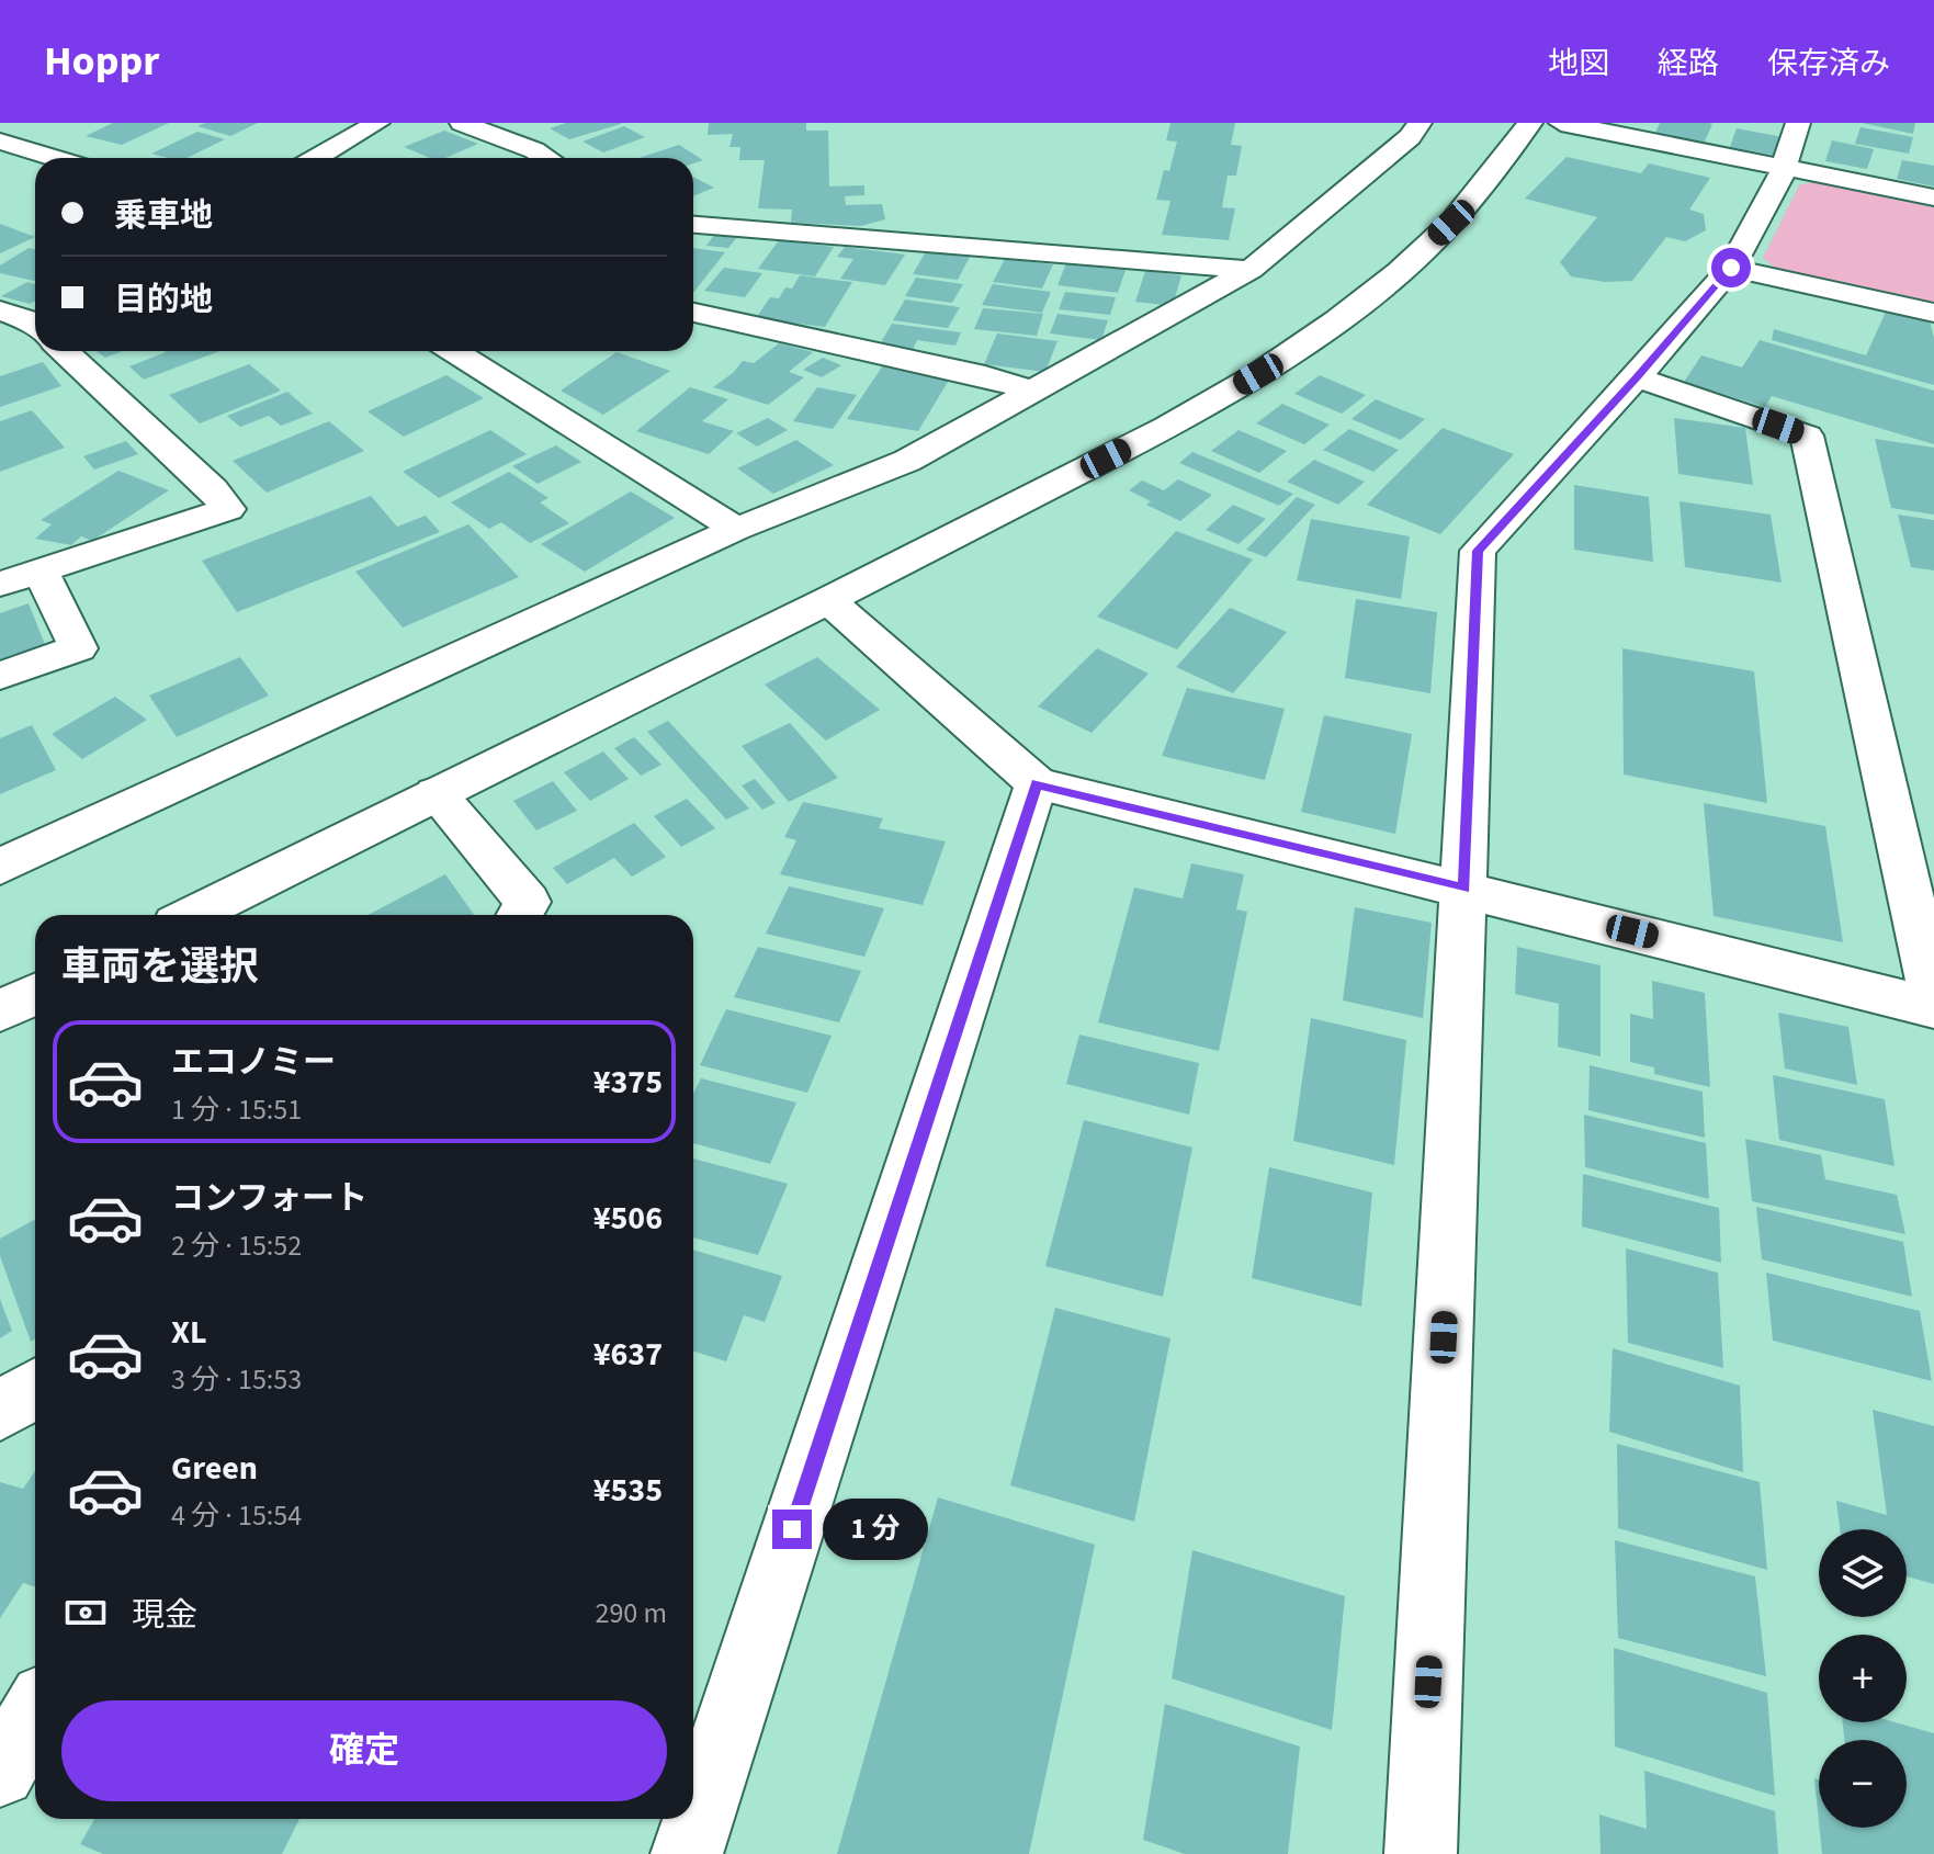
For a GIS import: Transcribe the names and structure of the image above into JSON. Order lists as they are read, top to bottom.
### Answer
{
  "page": {
    "header": "Hoppr",
    "nav": ["地図", "経路", "保存済み"],
    "banner": ["乗車地", "目的地"],
    "heading": "車両を選択",
    "list": [
      {
        "name": "エコノミー",
        "note": "1 分 · 15:51",
        "value": "¥375"
      },
      {
        "name": "コンフォート",
        "note": "2 分 · 15:52",
        "value": "¥506"
      },
      {
        "name": "XL",
        "note": "3 分 · 15:53",
        "value": "¥637"
      },
      {
        "name": "Green",
        "note": "4 分 · 15:54",
        "value": "¥535"
      }
    ],
    "bubble": "1 分",
    "map_buttons": ["+", "−"],
    "pay": ["現金", "290 m"],
    "buttons": "確定"
  }
}
